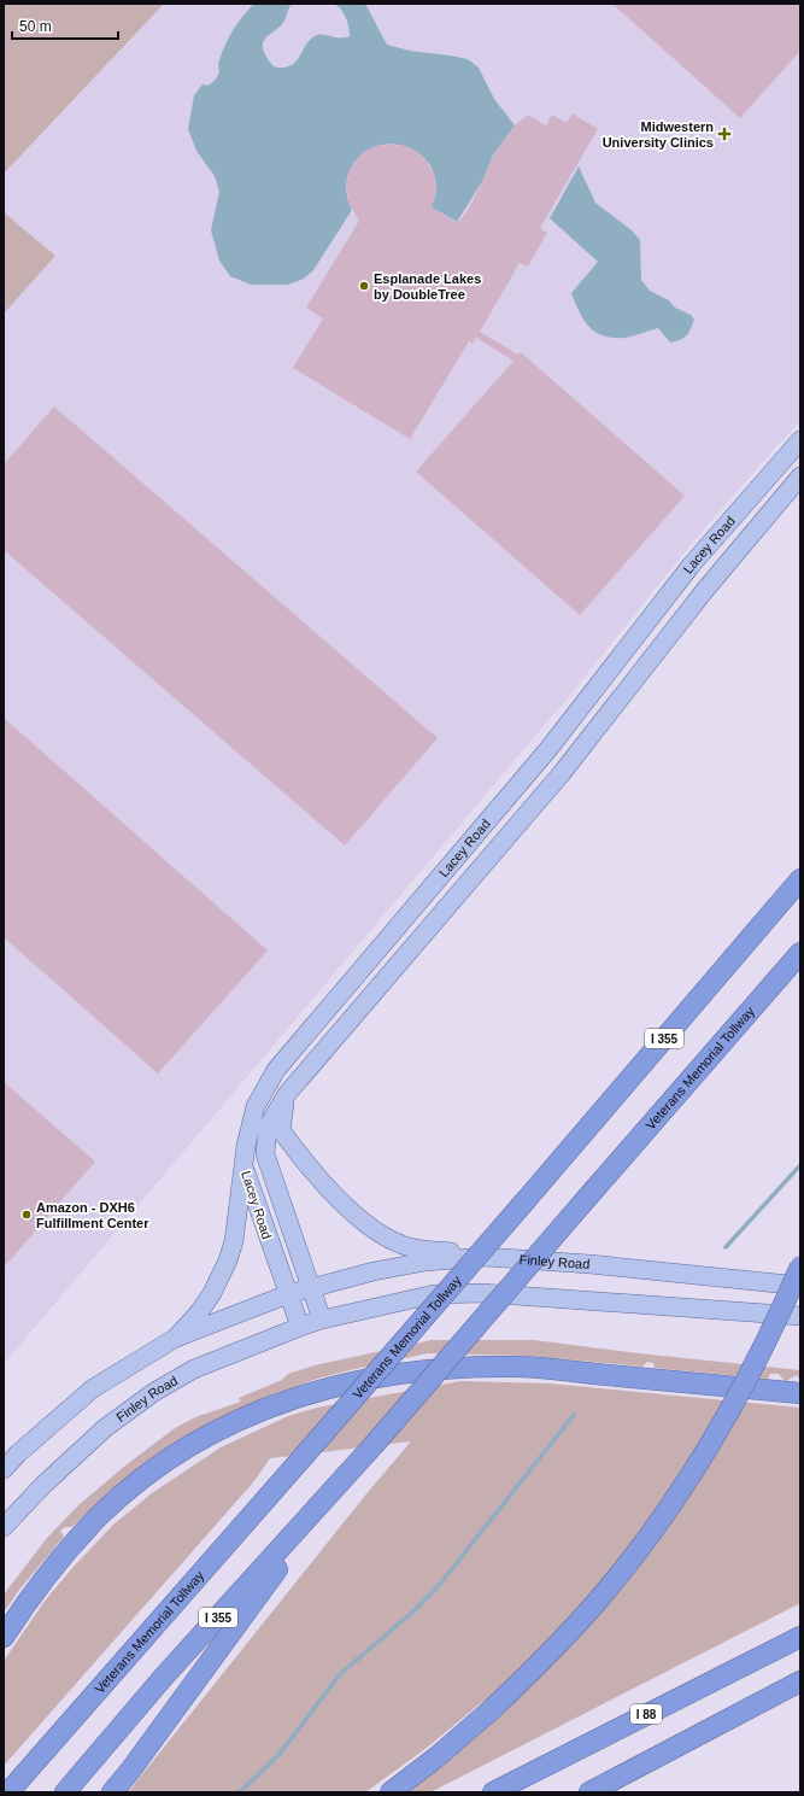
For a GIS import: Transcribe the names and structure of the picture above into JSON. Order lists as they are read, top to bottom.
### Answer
{
  "streets": {
    "highway": ["I 355", "Veterans Memorial Tollway", "I 88"],
    "main road": ["Lacey Road", "Finley Road"]
  },
  "crossings": [
    ["Lacey Road", "Finley Road"]
  ],
  "places": {
    "health": ["Midwestern University Clinics"],
    "other": ["Esplanade Lakes by DoubleTree", "Amazon - DXH6 Fulfillment Center"]
  },
  "scale_bar": "50 m"
}
